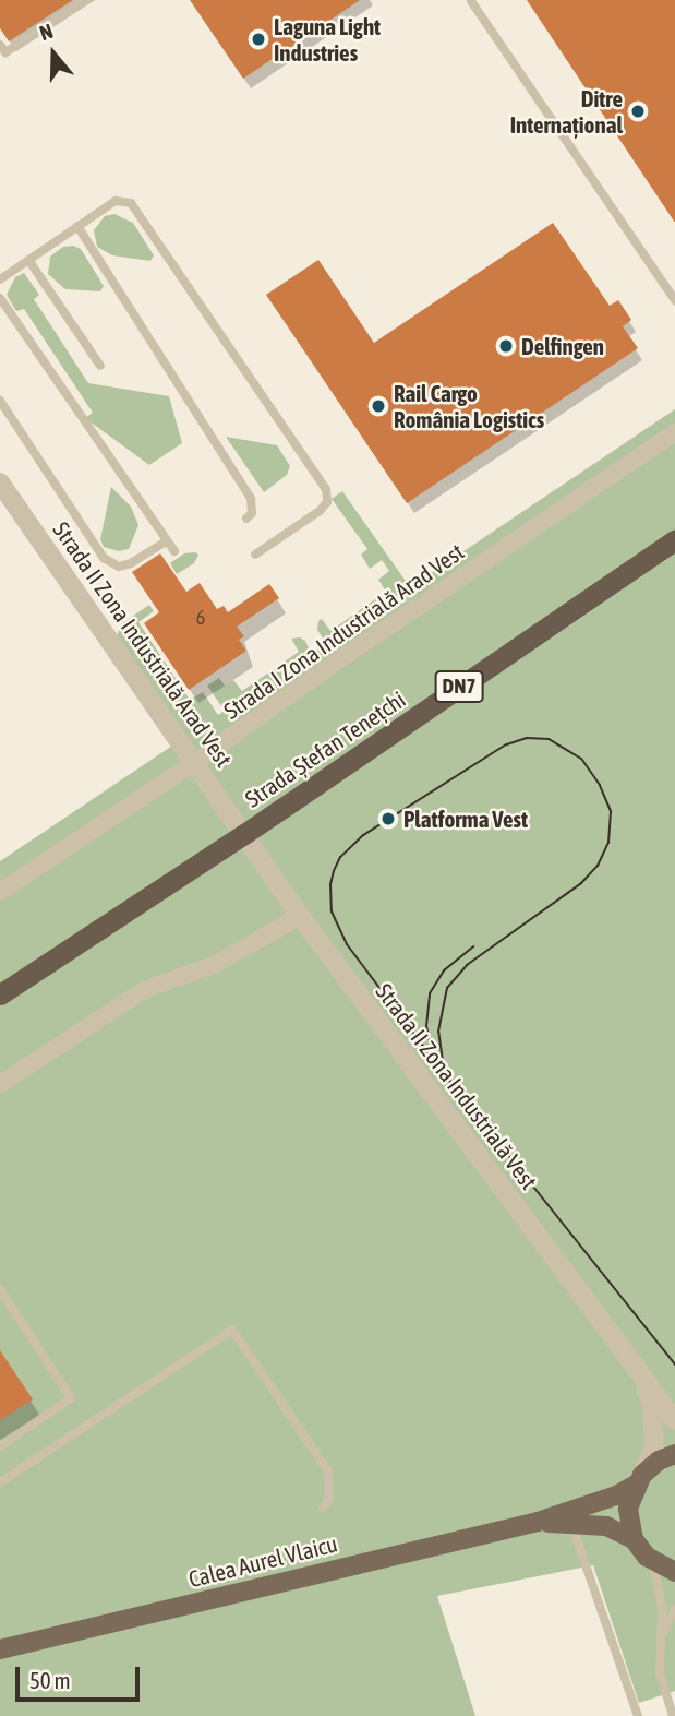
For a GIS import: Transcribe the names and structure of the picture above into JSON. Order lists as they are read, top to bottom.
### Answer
{
  "streets": {
    "highway": ["DN7", "Strada Ștefan Tenețchi"],
    "main road": ["Calea Aurel Vlaicu"],
    "street": ["Strada I Zona Industrială Arad Vest", "Strada II Zona Industrială Arad Vest", "Strada II Zona Industrială Vest"]
  },
  "crossings": [
    ["Strada I Zona Industrială Arad Vest", "Strada II Zona Industrială Arad Vest"],
    ["Strada II Zona Industrială Arad Vest", "Strada Ștefan Tenețchi"],
    ["Strada II Zona Industrială Arad Vest", "Strada II Zona Industrială Vest"],
    ["Strada Ștefan Tenețchi", "Strada II Zona Industrială Vest"],
    ["Strada II Zona Industrială Vest", "Calea Aurel Vlaicu"]
  ],
  "places": [
    "Laguna Light Industries",
    "Ditre Internațional",
    "Delfingen",
    "Rail Cargo România Logistics",
    "Platforma Vest"
  ],
  "house_numbers": ["6"],
  "scale_bar": "50 m",
  "north": "top"
}
